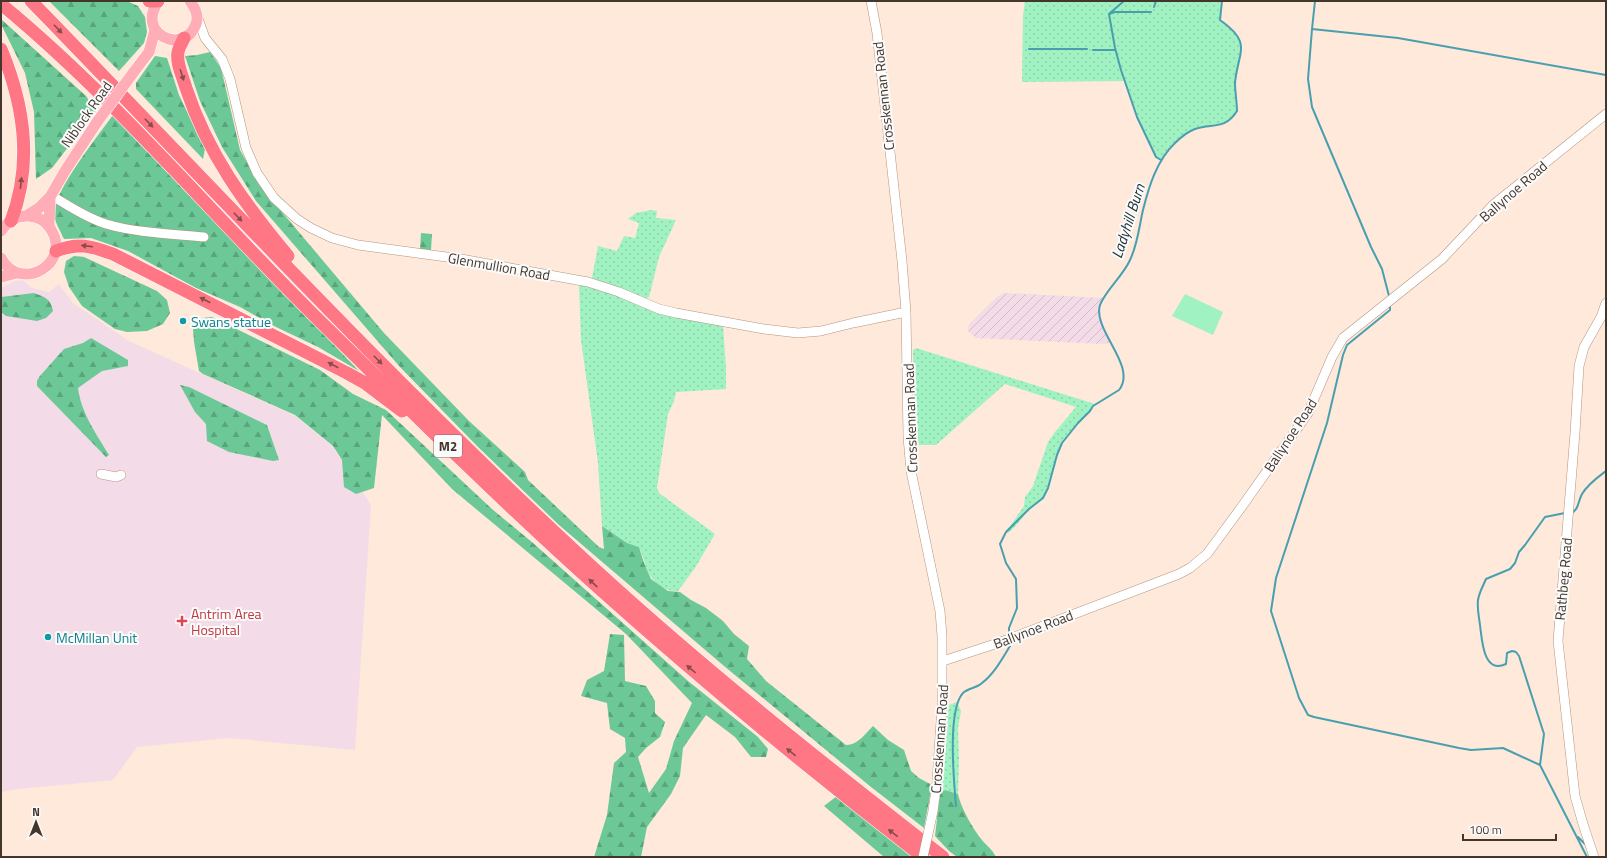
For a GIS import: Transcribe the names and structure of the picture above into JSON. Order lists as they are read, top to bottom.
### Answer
{
  "streets": {
    "highway": ["M2"],
    "main road": ["Niblock Road"],
    "street": [
      "Crosskennan Road",
      "Ballynoe Road",
      "Glenmullion Road",
      "Rathbeg Road"
    ]
  },
  "crossings": [
    ["Crosskennan Road", "Ballynoe Road"],
    ["Crosskennan Road", "Glenmullion Road"],
    ["Crosskennan Road", "M2"]
  ],
  "water": ["Ladyhill Burn"],
  "places": {
    "other": ["Swans statue", "McMillan Unit"],
    "health": ["Antrim Area Hospital"]
  },
  "scale_bar": "100 m",
  "north": "top"
}
